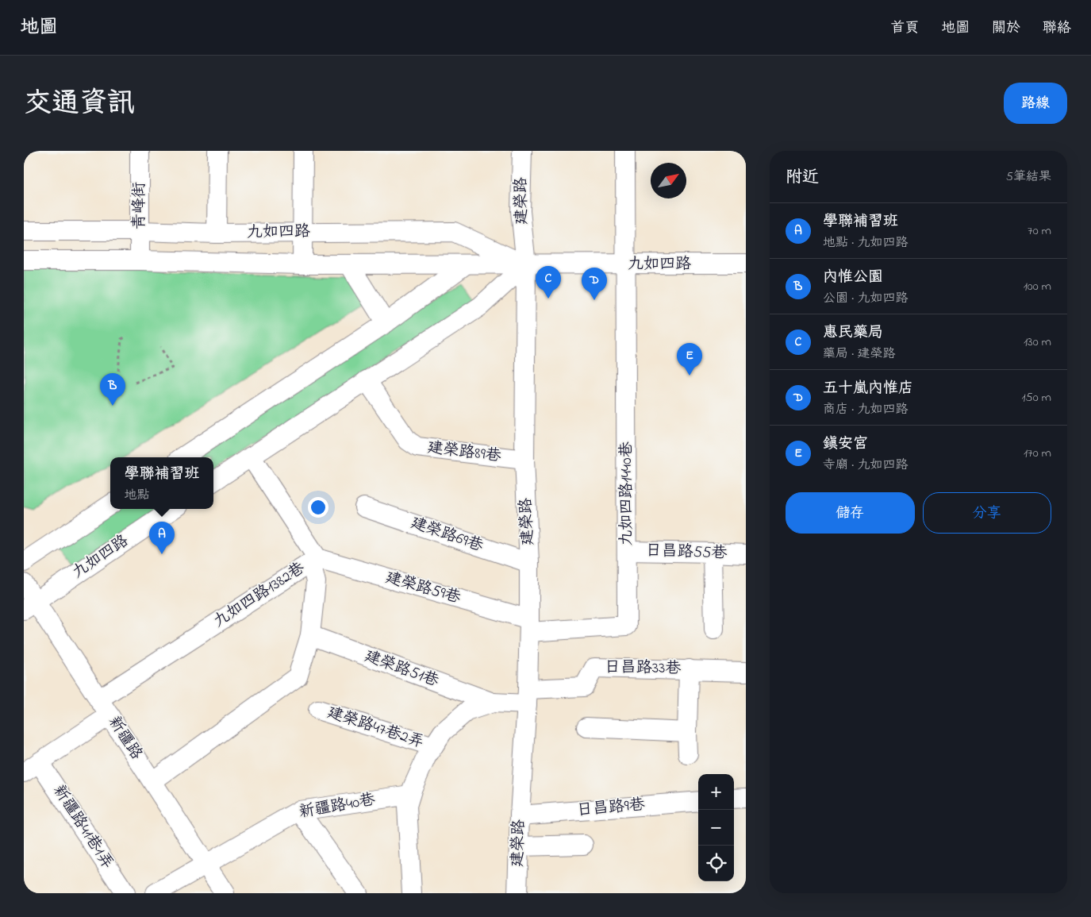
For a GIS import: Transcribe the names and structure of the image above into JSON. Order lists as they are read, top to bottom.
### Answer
{
  "streets": {
    "street": [
      "建榮路",
      "青峰街",
      "九如四路",
      "建榮路89巷",
      "九如四路1440巷",
      "建榮路69巷",
      "日昌路55巷",
      "建榮路59巷",
      "九如四路1382巷",
      "日昌路33巷",
      "建榮路51巷",
      "建榮路47巷2弄",
      "新疆路",
      "新疆路40巷",
      "日昌路9巷",
      "新疆路41巷1弄"
    ]
  },
  "crossings": [
    ["建榮路", "九如四路"],
    ["建榮路", "建榮路89巷"],
    ["建榮路", "九如四路1440巷"],
    ["建榮路", "建榮路69巷"],
    ["建榮路", "建榮路59巷"],
    ["建榮路", "日昌路33巷"],
    ["建榮路", "日昌路9巷"],
    ["青峰街", "九如四路"],
    ["九如四路", "九如四路1440巷"],
    ["九如四路", "新疆路"],
    ["九如四路1440巷", "日昌路55巷"],
    ["九如四路1440巷", "建榮路59巷"],
    ["建榮路59巷", "九如四路1382巷"],
    ["九如四路1382巷", "新疆路"],
    ["新疆路", "新疆路40巷"]
  ],
  "north": "top right",
  "page": {
    "header": "地圖",
    "nav": [
      "首頁",
      "地圖",
      "關於",
      "聯絡"
    ],
    "title": "交通資訊",
    "buttons": [
      "路線",
      ["儲存", "分享"]
    ],
    "heading": ["附近", "5筆結果"],
    "list": [
      {
        "mark": "A",
        "name": "學聯補習班",
        "note": "地點 · 九如四路",
        "value": "70 m"
      },
      {
        "mark": "B",
        "name": "內惟公園",
        "note": "公園 · 九如四路",
        "value": "100 m"
      },
      {
        "mark": "C",
        "name": "惠民藥局",
        "note": "藥局 · 建榮路",
        "value": "130 m"
      },
      {
        "mark": "D",
        "name": "五十嵐內惟店",
        "note": "商店 · 九如四路",
        "value": "150 m"
      },
      {
        "mark": "E",
        "name": "鎮安宮",
        "note": "寺廟 · 九如四路",
        "value": "170 m"
      }
    ],
    "pins": [
      "C",
      "D",
      "E",
      "B",
      "A"
    ],
    "popup": ["學聯補習班", "地點"],
    "map_buttons": ["+", "−"]
  }
}
